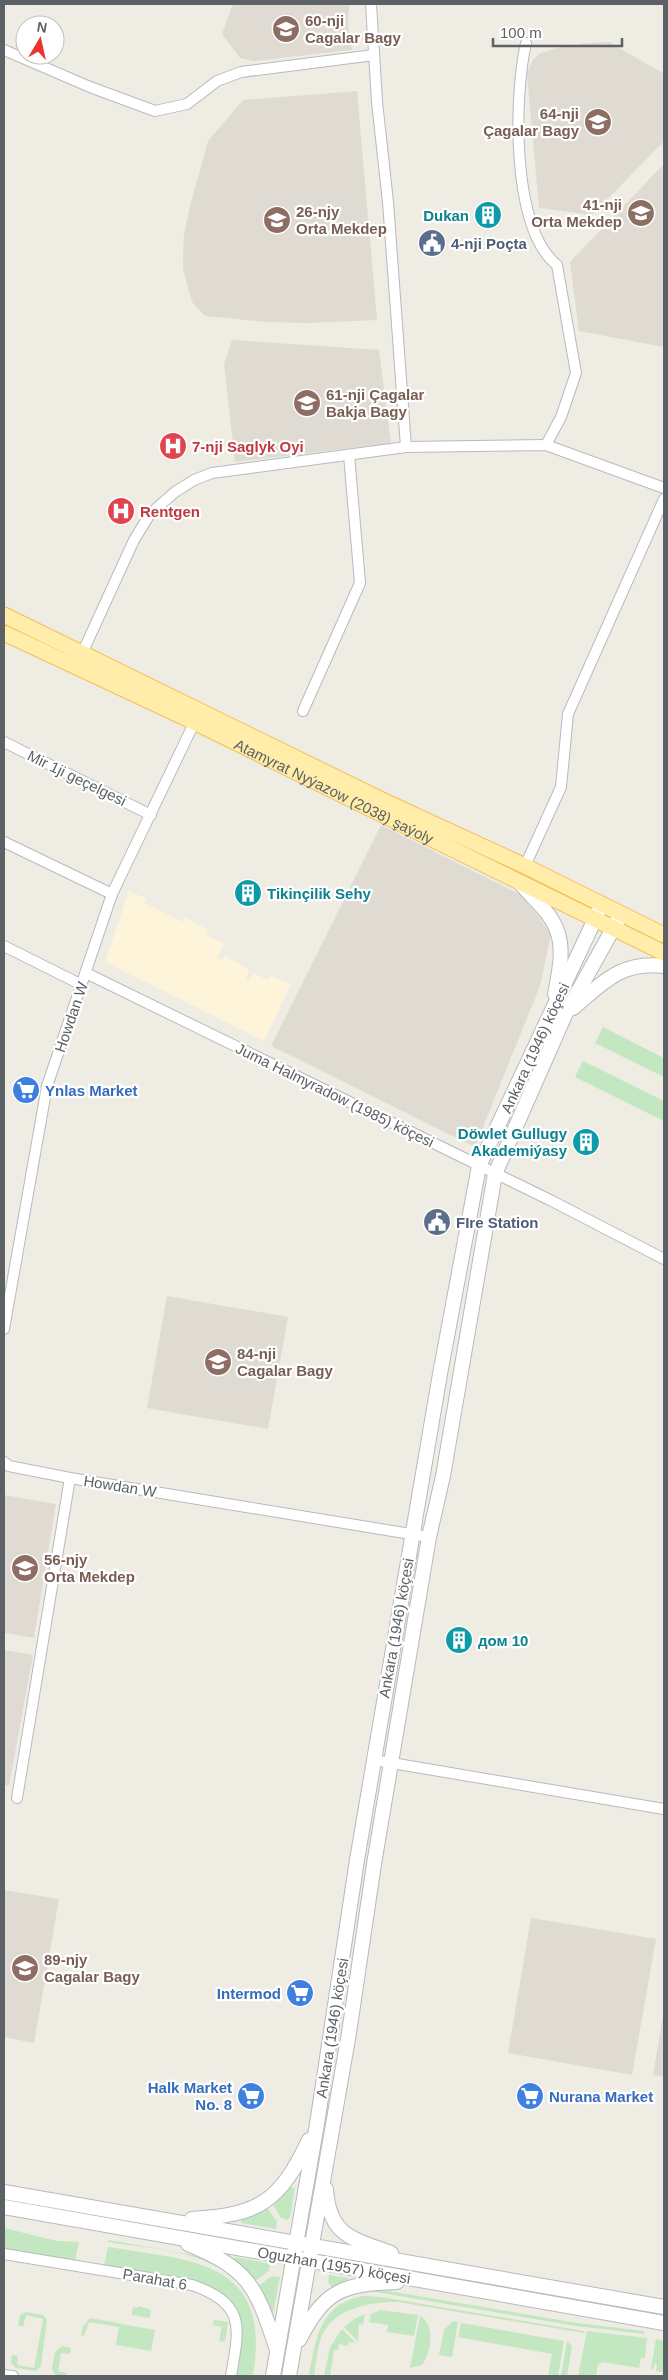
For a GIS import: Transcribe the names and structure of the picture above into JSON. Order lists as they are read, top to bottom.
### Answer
{
  "streets": {
    "main road": ["Atamyrat Nyýazow (2038) şaýoly", "Ankara (1946) köçesi", "Oguzhan (1957) köçesi"],
    "street": [
      "Mir 1ji geçelgesi",
      "Howdan W",
      "Juma Halmyradow (1985) köçesi",
      "Parahat 6"
    ]
  },
  "crossings": [
    ["Mir 1ji geçelgesi", "Howdan W"],
    ["Atamyrat Nyýazow (2038) şaýoly", "Howdan W"],
    ["Atamyrat Nyýazow (2038) şaýoly", "Ankara (1946) köçesi"],
    ["Howdan W", "Ankara (1946) köçesi"],
    ["Howdan W", "Juma Halmyradow (1985) köçesi"],
    ["Ankara (1946) köçesi", "Juma Halmyradow (1985) köçesi"],
    ["Ankara (1946) köçesi", "Oguzhan (1957) köçesi"]
  ],
  "places": {
    "school or university": [
      "60-nji Cagalar Bagy",
      "64-nji Çagalar Bagy",
      "41-nji Orta Mekdep",
      "26-njy Orta Mekdep",
      "61-nji Çagalar Bakja Bagy",
      "84-nji Cagalar Bagy",
      "56-njy Orta Mekdep",
      "89-njy Cagalar Bagy"
    ],
    "building": [
      "Dukan",
      "Tikinçilik Sehy",
      "Döwlet Gullugy Akademiýasy",
      "дом 10"
    ],
    "public building": ["4-nji Poçta", "FIre Station"],
    "hospital": ["7-nji Saglyk Oyi", "Rentgen"],
    "supermarket": [
      "Ynlas Market",
      "Intermod",
      "Halk Market No. 8",
      "Nurana Market"
    ]
  },
  "scale_bar": "100 m",
  "north": "top"
}
